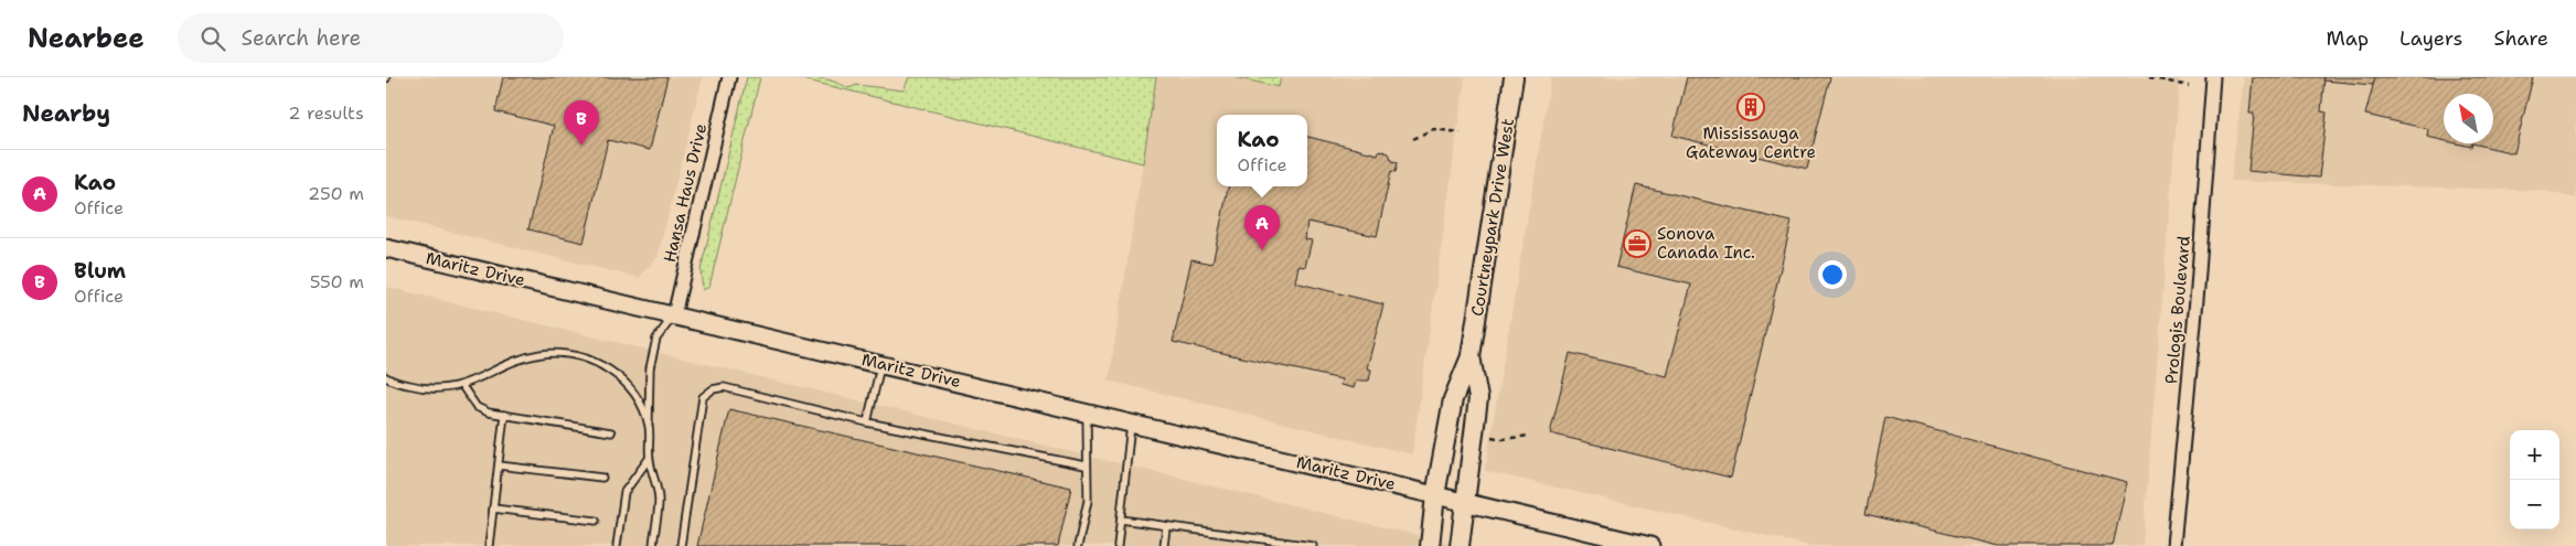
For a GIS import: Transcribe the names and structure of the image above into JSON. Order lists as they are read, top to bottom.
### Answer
{
  "streets": {
    "main road": ["Courtneypark Drive West"],
    "street": ["Hansa Haus Drive", "Maritz Drive", "Prologis Boulevard"]
  },
  "crossings": [
    ["Hansa Haus Drive", "Maritz Drive"],
    ["Courtneypark Drive West", "Maritz Drive"]
  ],
  "places": {
    "building": ["Mississauga Gateway Centre"],
    "office": ["Sonova Canada Inc."]
  },
  "north": "top left",
  "page": {
    "header": "Nearbee",
    "search": "Search here",
    "nav": ["Map", "Layers", "Share"],
    "heading": ["Nearby", "2 results"],
    "pins": ["B", "A"],
    "popup": ["Kao", "Office"],
    "list": [
      {
        "mark": "A",
        "name": "Kao",
        "note": "Office",
        "value": "250 m"
      },
      {
        "mark": "B",
        "name": "Blum",
        "note": "Office",
        "value": "550 m"
      }
    ],
    "map_buttons": ["+", "−"]
  }
}
